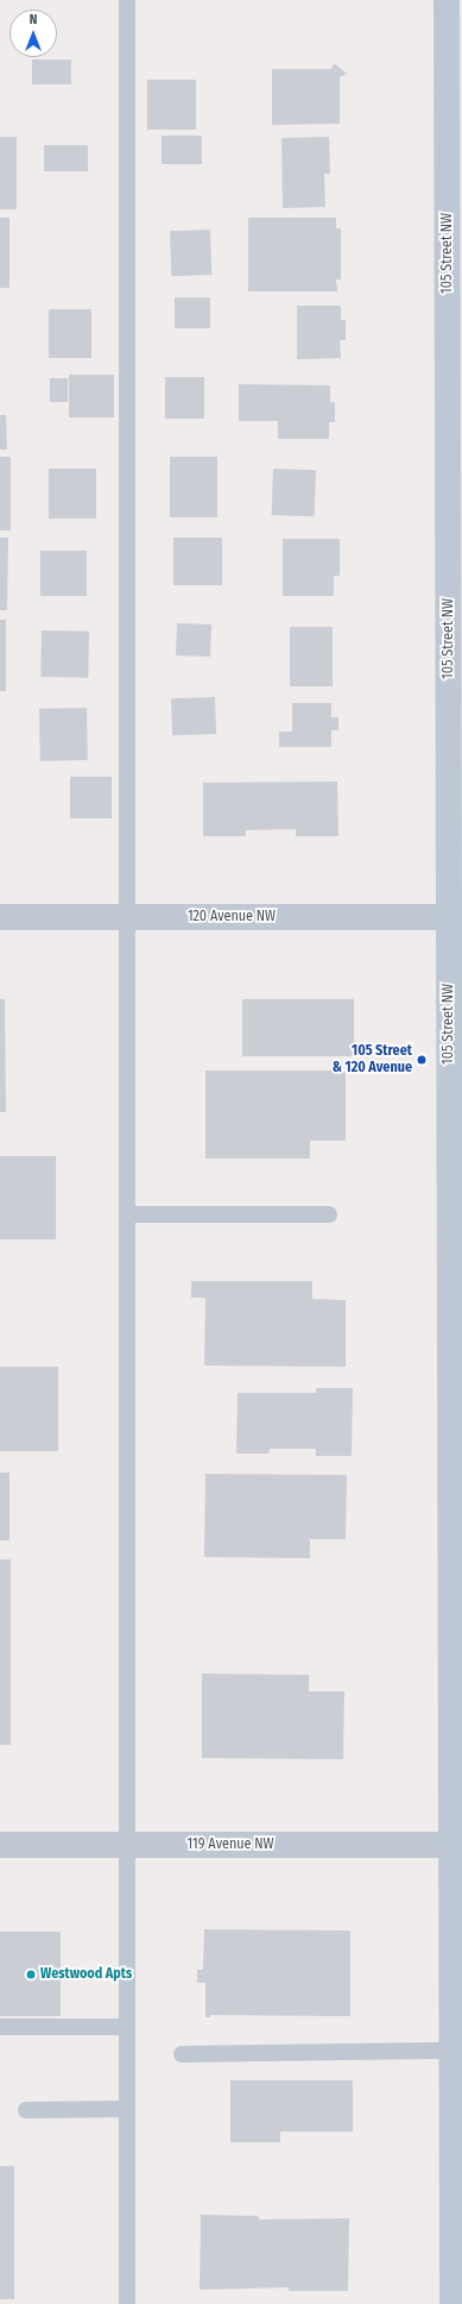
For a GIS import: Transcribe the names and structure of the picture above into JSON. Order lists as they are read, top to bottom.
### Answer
{
  "streets": {
    "street": ["105 Street NW", "120 Avenue NW", "119 Avenue NW"]
  },
  "crossings": [
    ["105 Street NW", "120 Avenue NW"],
    ["105 Street NW", "119 Avenue NW"]
  ],
  "places": ["105 Street & 120 Avenue", "Westwood Apts"],
  "north": "top"
}
